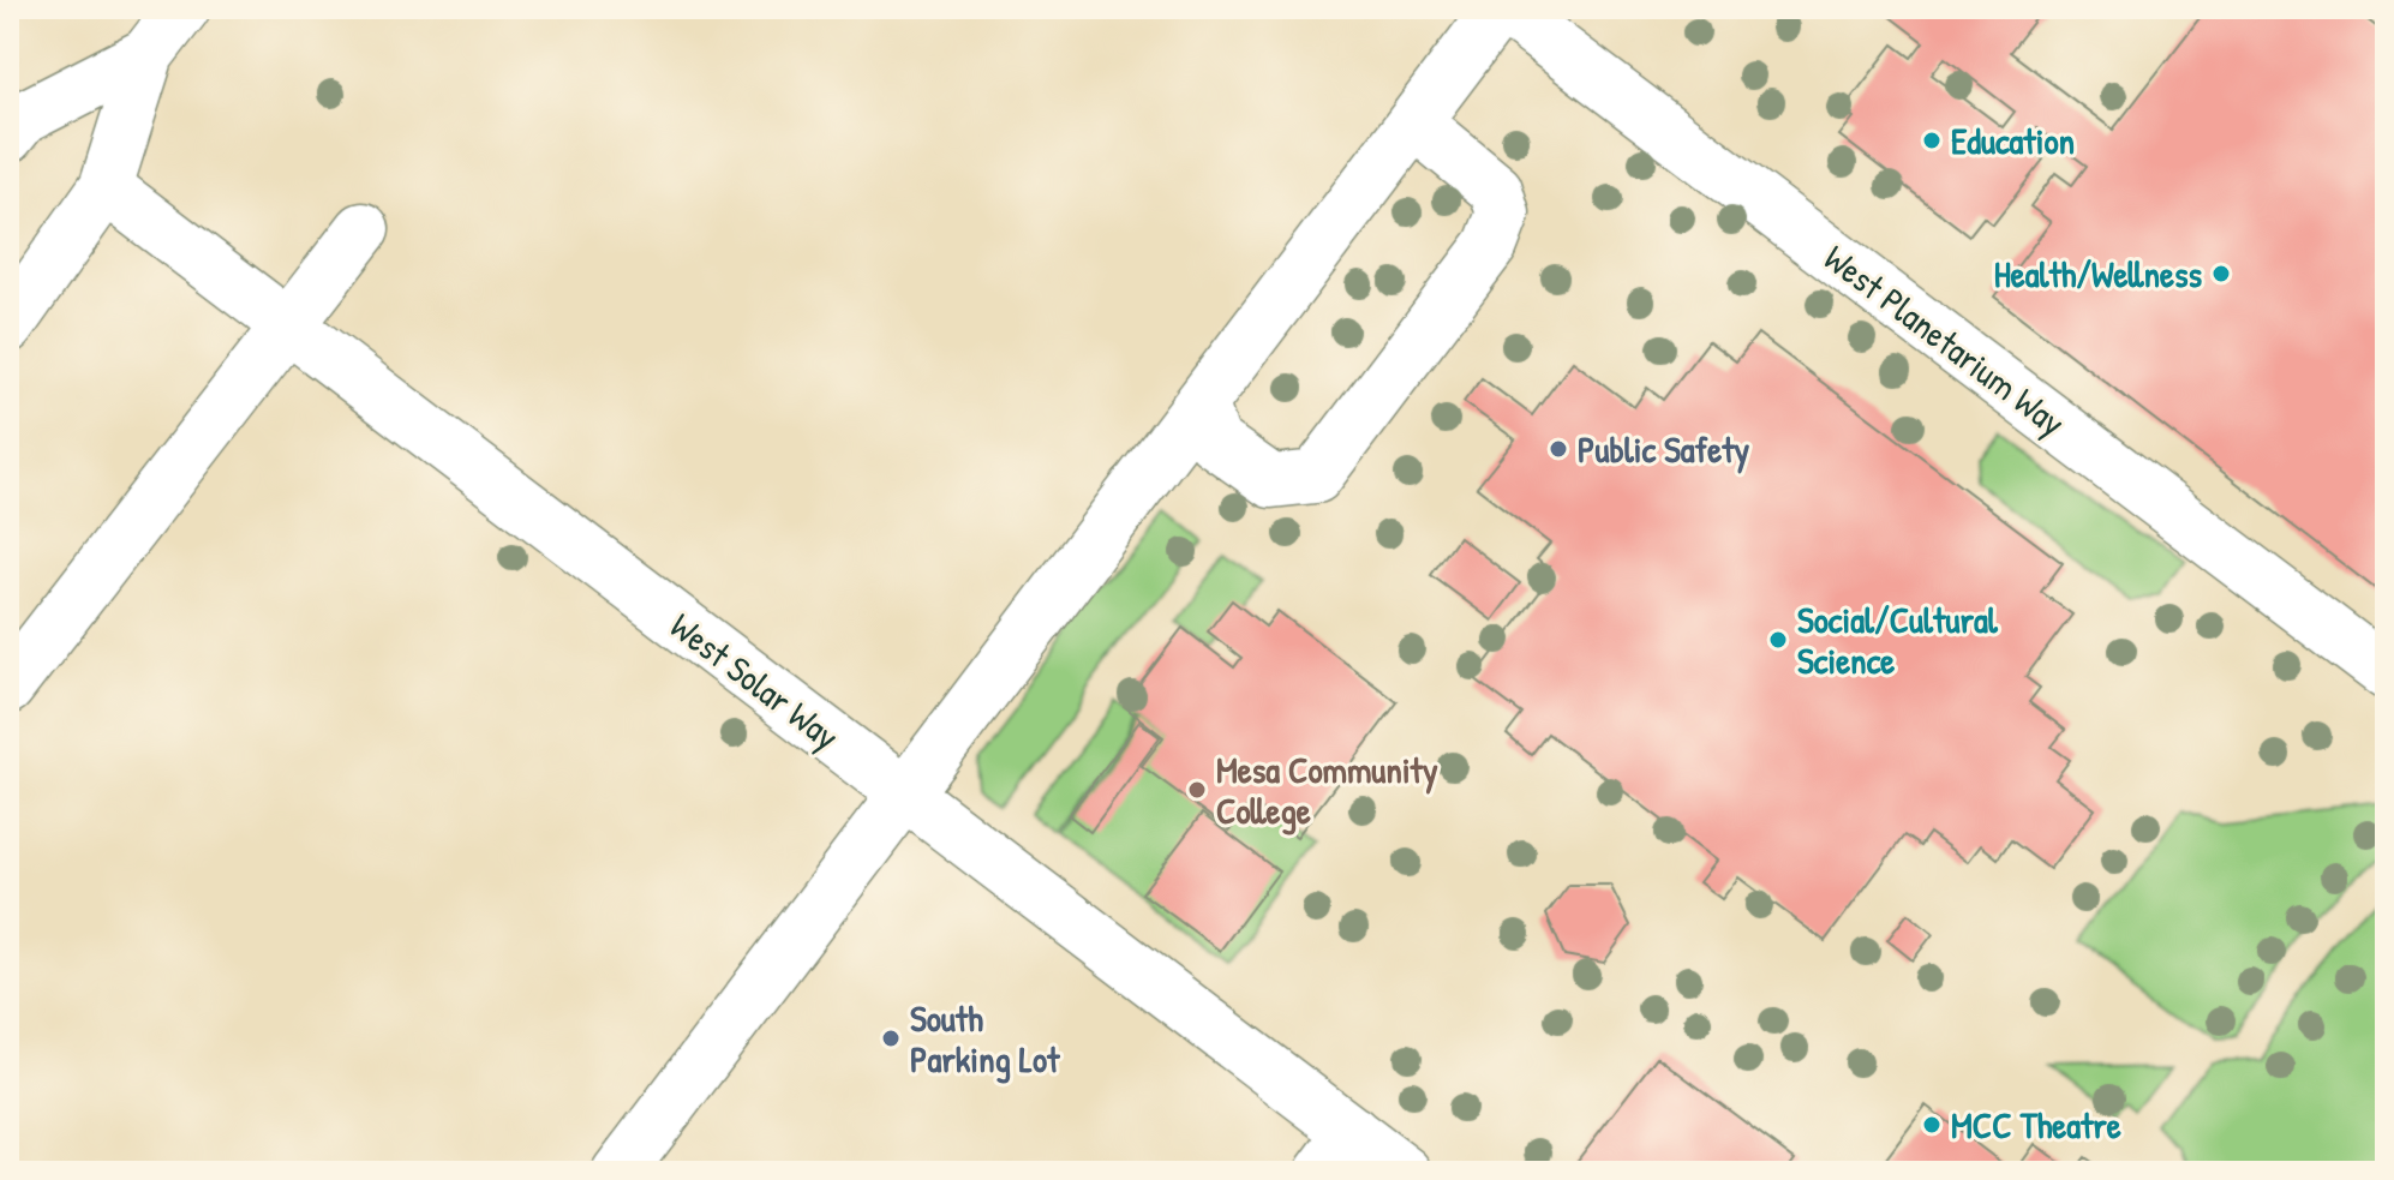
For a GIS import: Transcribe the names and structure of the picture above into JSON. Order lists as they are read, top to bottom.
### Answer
{
  "streets": {
    "main road": ["West Planetarium Way", "West Solar Way"]
  },
  "places": [
    "Education",
    "Health/Wellness",
    "Public Safety",
    "Social/Cultural Science",
    "Mesa Community College",
    "South Parking Lot",
    "MCC Theatre"
  ]
}
